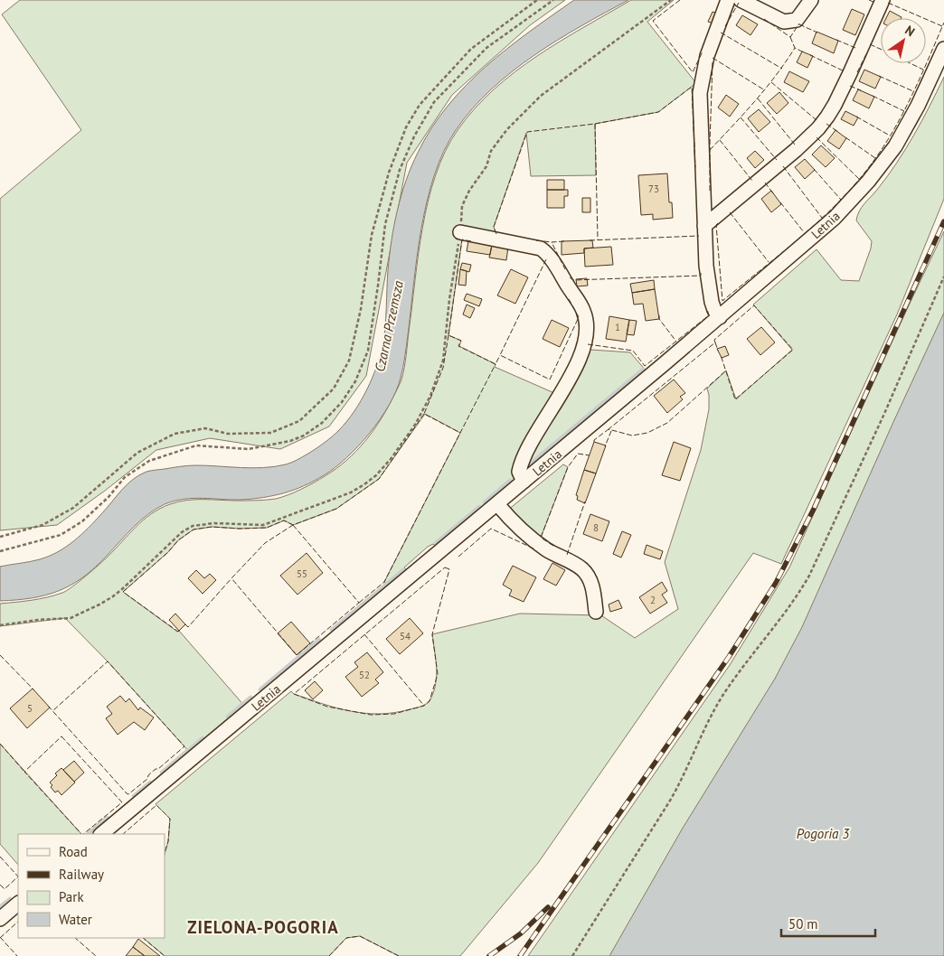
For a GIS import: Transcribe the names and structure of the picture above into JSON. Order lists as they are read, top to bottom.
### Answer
{
  "streets": {
    "street": ["Letnia"]
  },
  "districts": ["ZIELONA-POGORIA"],
  "water": ["Czarna Przemsza", "Pogoria 3"],
  "house_numbers": [
    "73",
    "1",
    "8",
    "55",
    "2",
    "54",
    "52",
    "5"
  ],
  "legend": [
    "Road",
    "Railway",
    "Park",
    "Water"
  ],
  "scale_bar": "50 m",
  "north": "top right"
}
